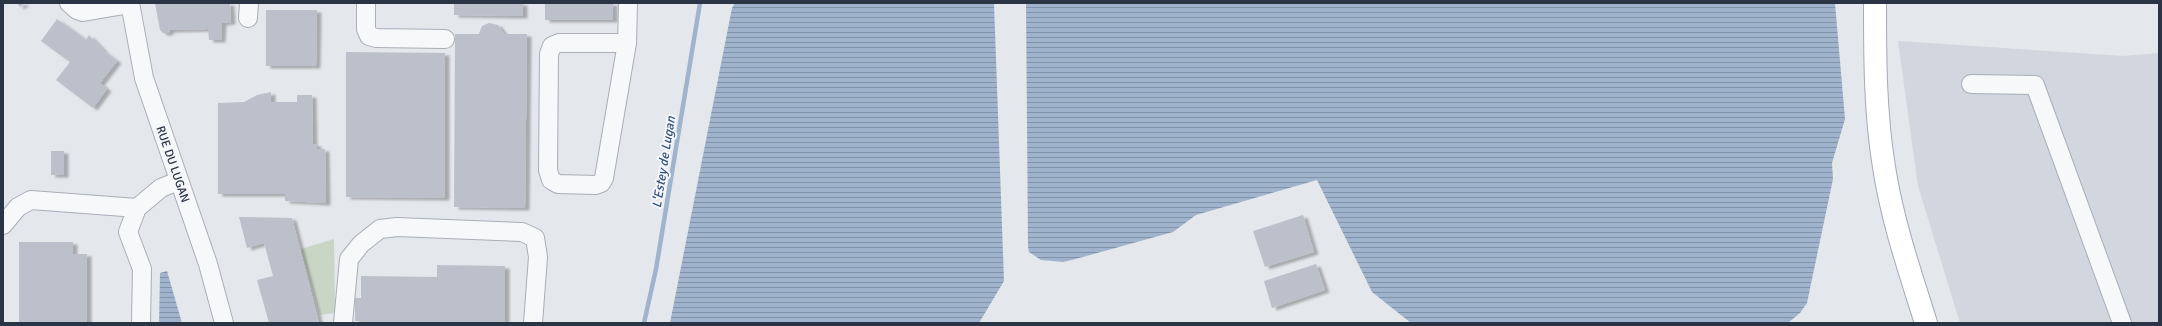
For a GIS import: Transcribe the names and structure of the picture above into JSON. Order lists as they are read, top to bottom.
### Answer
{
  "streets": {
    "street": ["RUE DU LUGAN"]
  },
  "water": ["L'Estey de Lugan"]
}
